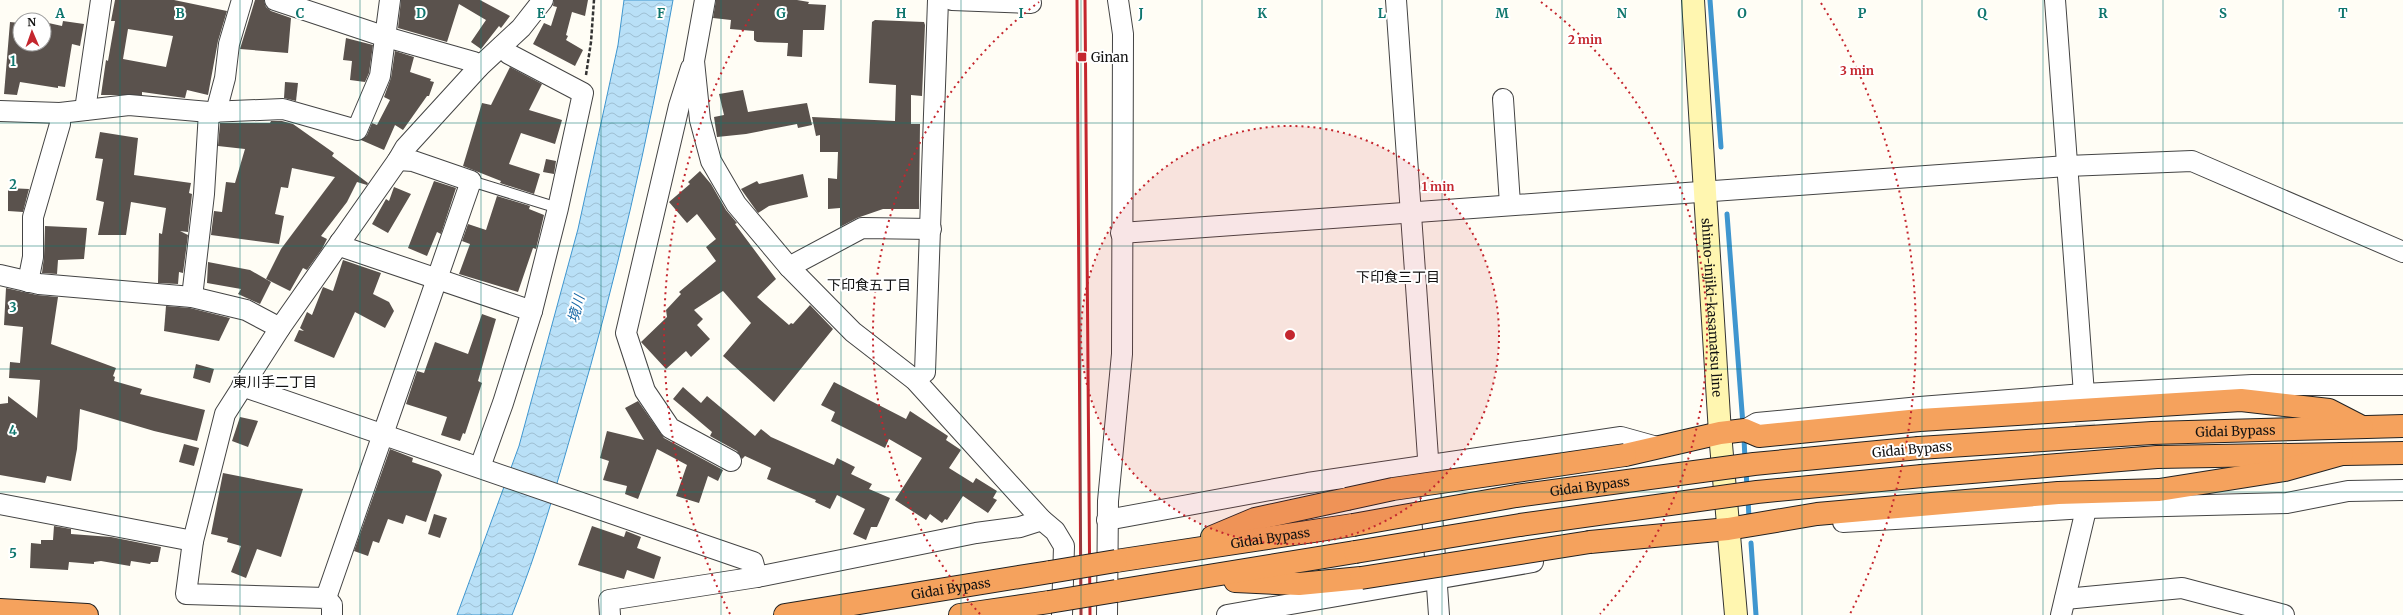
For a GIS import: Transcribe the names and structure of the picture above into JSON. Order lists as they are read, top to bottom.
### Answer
{
  "streets": {
    "highway": ["Gidai Bypass"],
    "main road": ["shimo-injiki-kasamatsu line"]
  },
  "districts": ["下印食三丁目", "下印食五丁目", "東川手二丁目"],
  "water": ["境川"],
  "places": {
    "transit": ["Ginan"]
  },
  "north": "top",
  "grid": {
    "columns": [
      "A",
      "B",
      "C",
      "D",
      "E",
      "F",
      "G",
      "H",
      "I",
      "J",
      "K",
      "L",
      "M",
      "N",
      "O",
      "P",
      "Q",
      "R",
      "S",
      "T"
    ],
    "rows": [
      "1",
      "2",
      "3",
      "4",
      "5"
    ]
  },
  "rings": ["2 min", "3 min", "1 min"]
}
